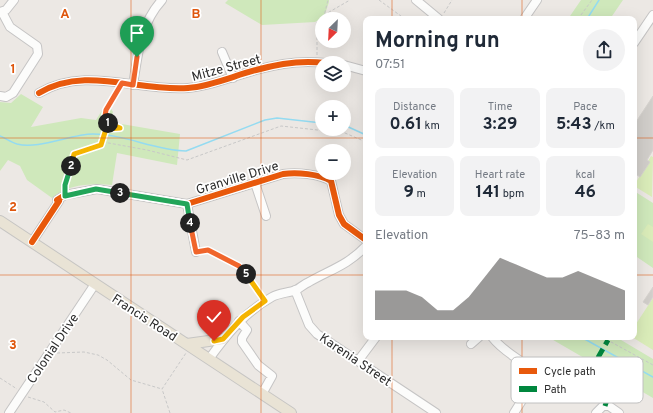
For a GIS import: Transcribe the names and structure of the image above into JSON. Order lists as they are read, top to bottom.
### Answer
{
  "streets": {
    "main road": ["Francis Road"],
    "street": [
      "Mitze Street",
      "Granville Drive",
      "Colonial Drive",
      "Karenia Street"
    ]
  },
  "crossings": [
    ["Francis Road", "Colonial Drive"]
  ],
  "legend": ["Cycle path", "Path"],
  "north": "bottom left",
  "page": {
    "map_buttons": ["+", "−"],
    "heading": ["Morning run", "07:51"],
    "stats": [
      ["Distance", "0.61 km"],
      ["Time", "3:29"],
      ["Pace", "5:43 /km"],
      ["Elevation", "9 m"],
      ["Heart rate", "141 bpm"],
      ["kcal", "46"]
    ],
    "pins": [
      "1",
      "2",
      "3",
      "4",
      "5"
    ],
    "chart": ["Elevation", "75–83 m"]
  },
  "grid": {
    "columns": ["A", "B"],
    "rows": ["1", "2", "3"]
  }
}
